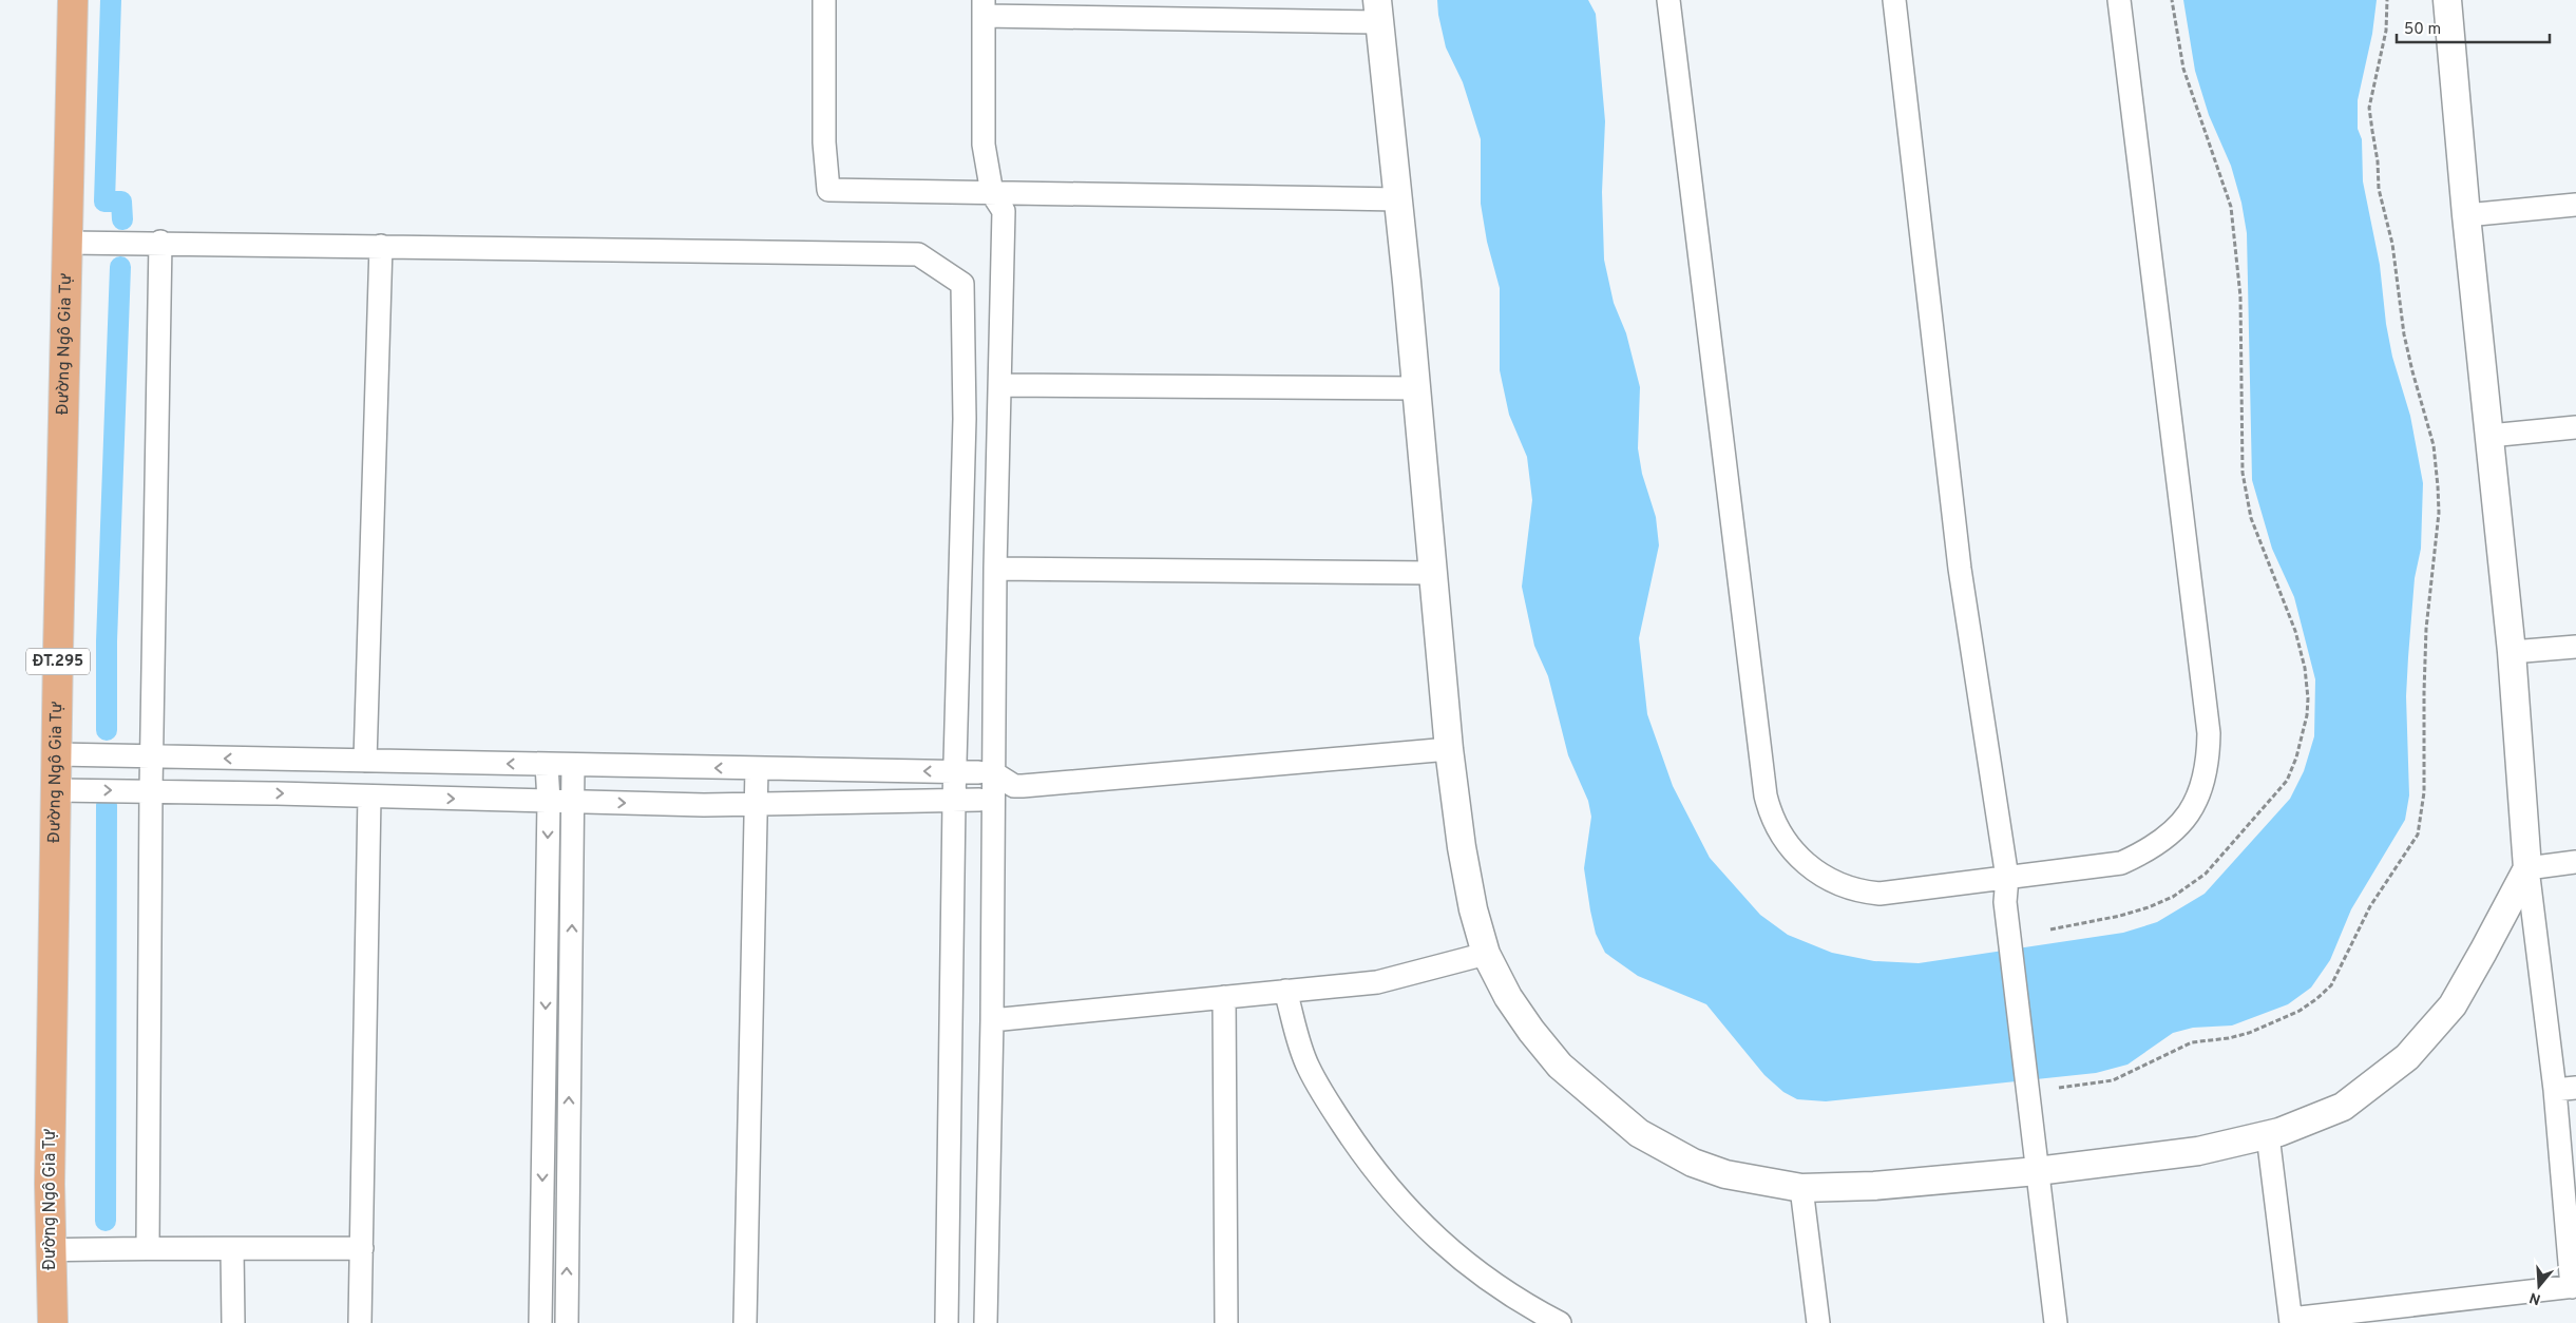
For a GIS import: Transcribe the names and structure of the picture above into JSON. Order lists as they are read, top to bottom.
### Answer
{
  "streets": {
    "main road": ["Đường Ngô Gia Tự", "ĐT.295"]
  },
  "scale_bar": "50 m",
  "north": "bottom"
}
